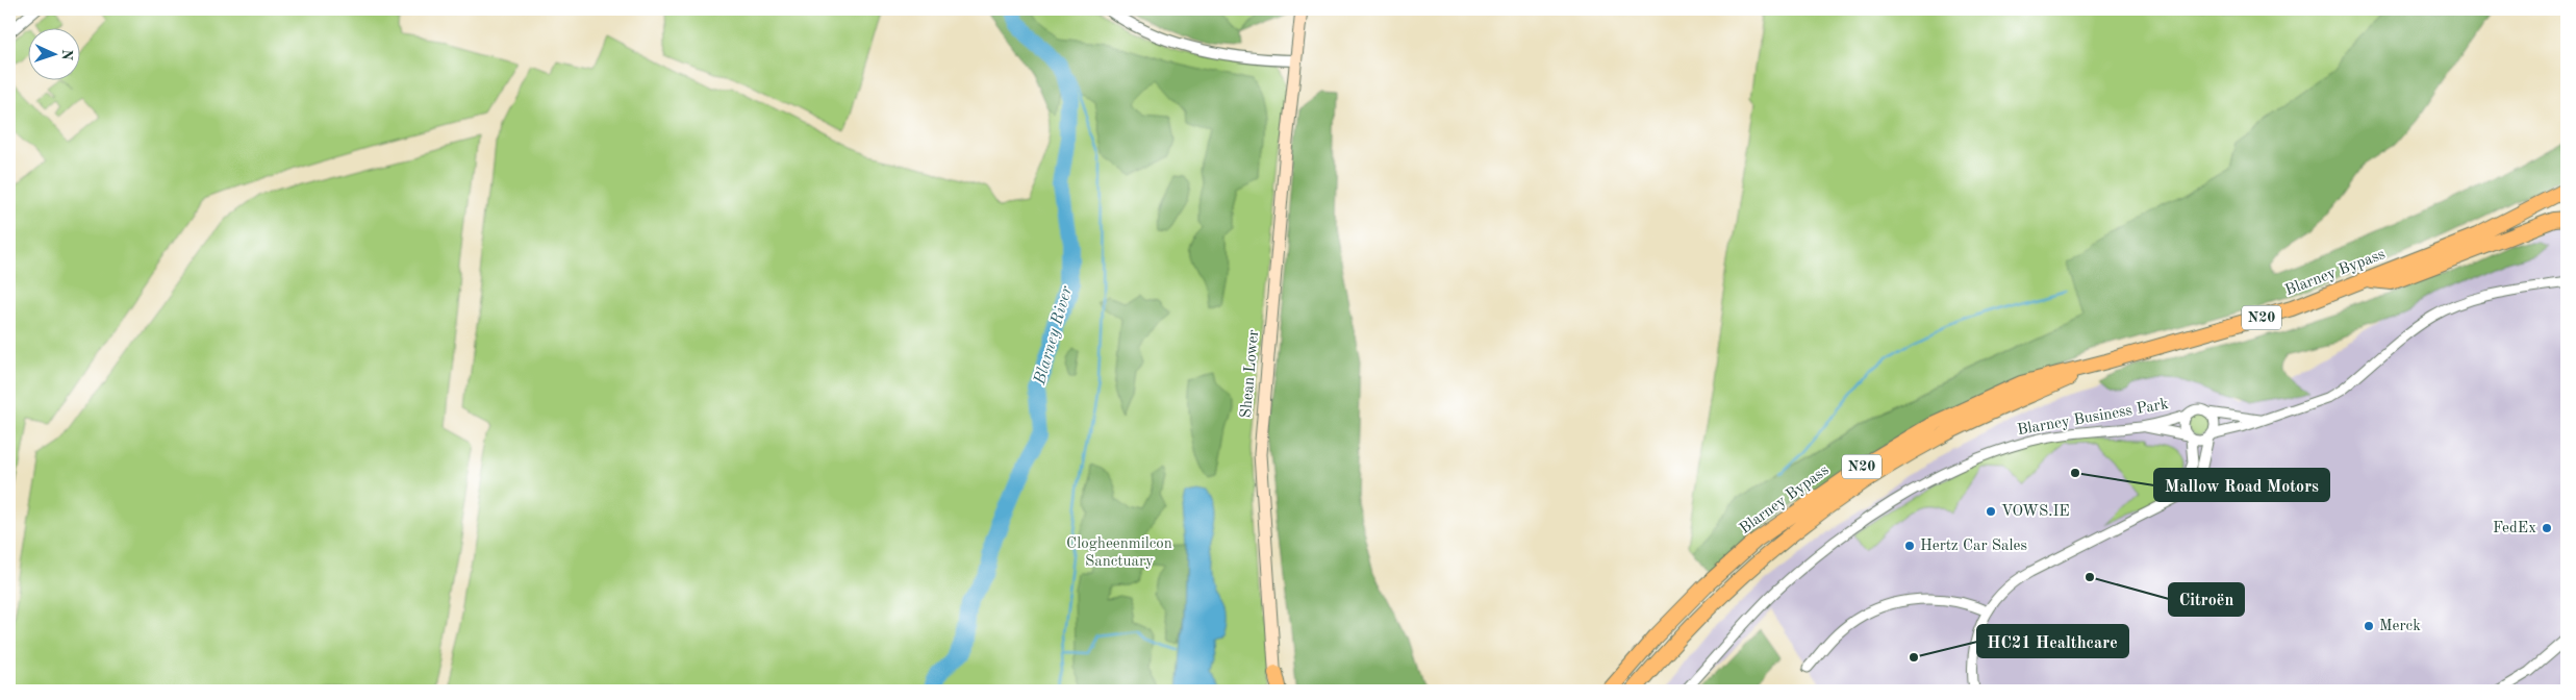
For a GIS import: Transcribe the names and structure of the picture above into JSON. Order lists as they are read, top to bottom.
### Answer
{
  "streets": {
    "highway": ["Blarney Bypass", "N20"],
    "main road": ["Shean Lower"],
    "street": ["Blarney Business Park"]
  },
  "water": ["Blarney River"],
  "parks": ["Clogheenmilcon Sanctuary"],
  "places": [
    "Mallow Road Motors",
    "VOWS.IE",
    "FedEx",
    "Hertz Car Sales",
    "Citroën",
    "Merck",
    "HC21 Healthcare"
  ],
  "north": "right"
}
